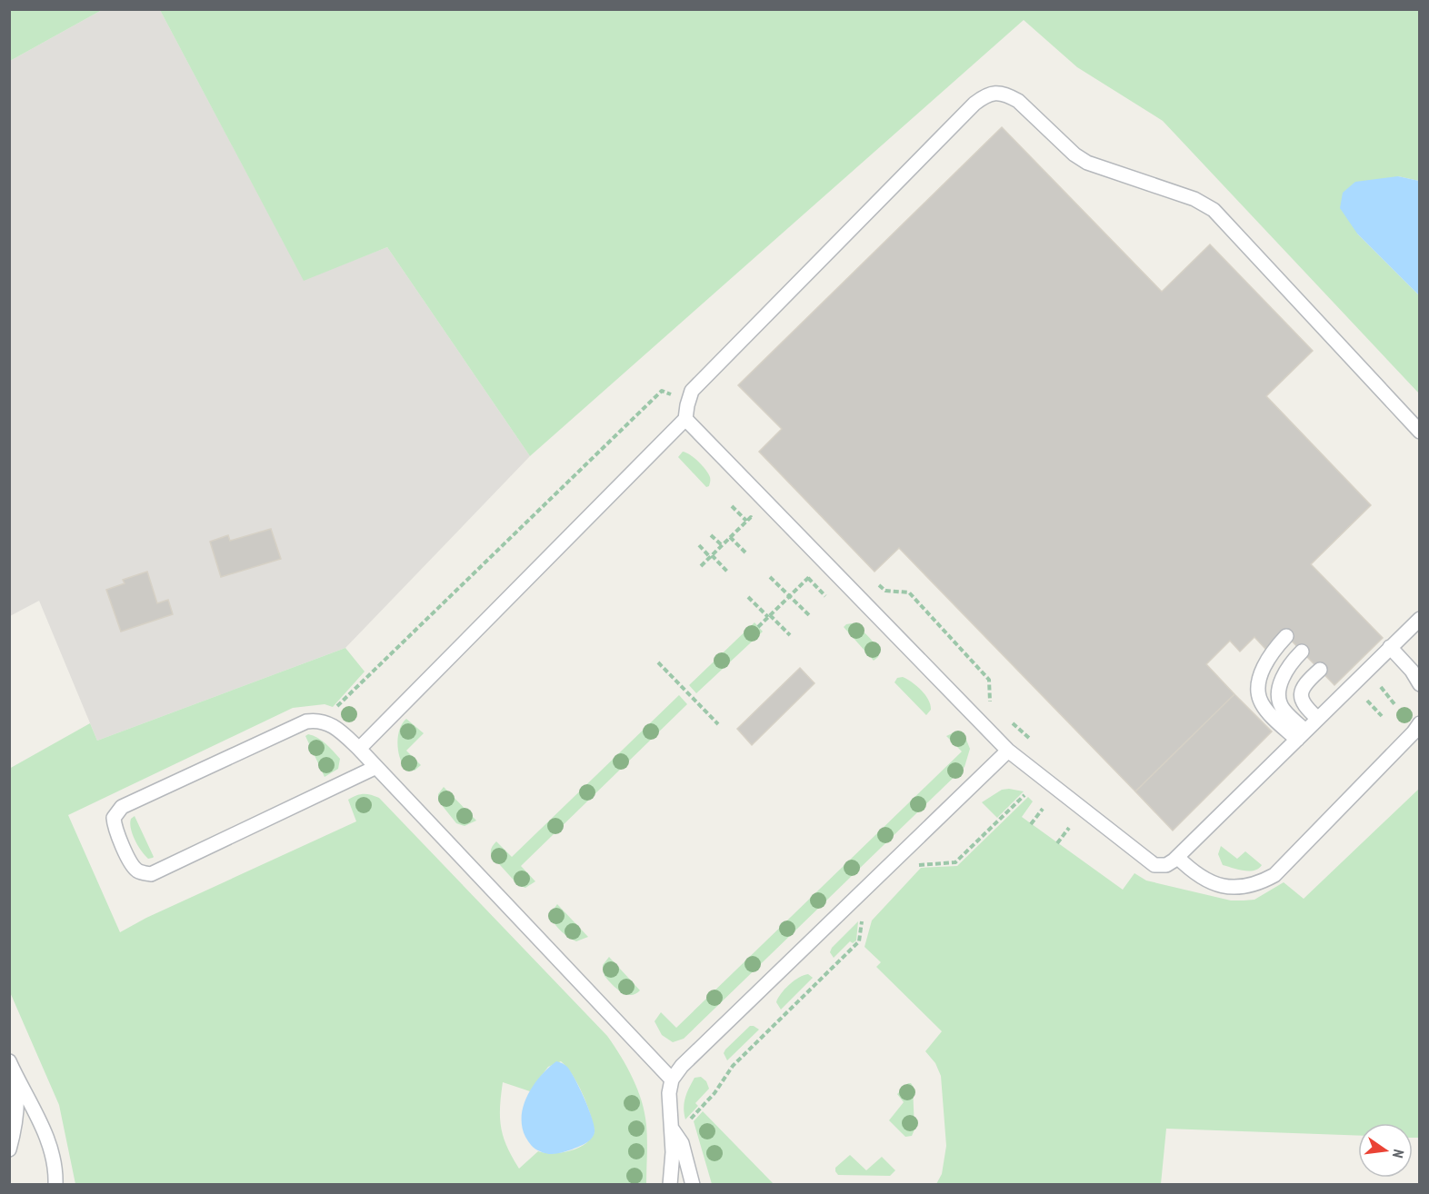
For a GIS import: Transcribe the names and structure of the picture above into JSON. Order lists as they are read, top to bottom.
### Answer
{
  "north": "right"
}
